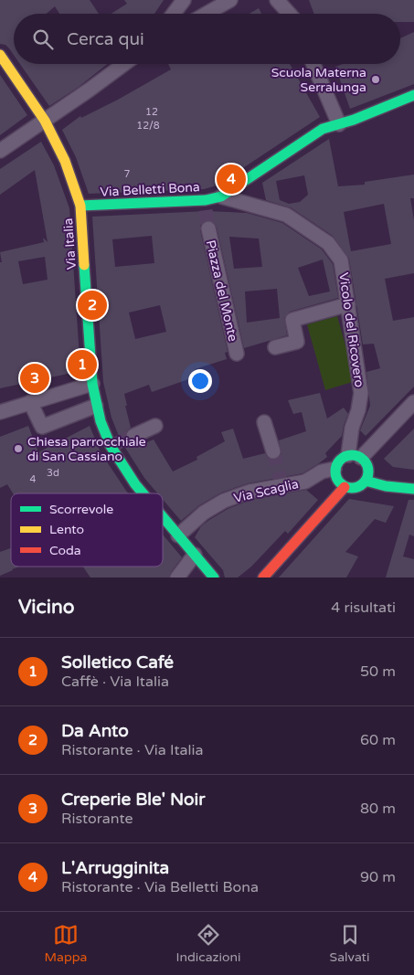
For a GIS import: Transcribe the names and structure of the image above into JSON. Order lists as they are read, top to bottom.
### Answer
{
  "streets": {
    "street": [
      "Via Belletti Bona",
      "Via Italia",
      "Piazza del Monte",
      "Vicolo del Ricovero",
      "Via Scaglia"
    ]
  },
  "crossings": [
    ["Via Belletti Bona", "Via Italia"],
    ["Via Belletti Bona", "Vicolo del Ricovero"],
    ["Via Italia", "Via Scaglia"],
    ["Vicolo del Ricovero", "Via Scaglia"]
  ],
  "places": ["Scuola Materna Serralunga", "Chiesa parrocchiale di San Cassiano"],
  "house_numbers": [
    "12",
    "12/8",
    "7",
    "3d",
    "4"
  ],
  "legend": ["Scorrevole", "Lento", "Coda"],
  "page": {
    "search": "Cerca qui",
    "pins": [
      "4",
      "2",
      "1",
      "3"
    ],
    "heading": ["Vicino", "4 risultati"],
    "list": [
      {
        "mark": "1",
        "name": "Solletico Café",
        "note": "Caffè · Via Italia",
        "value": "50 m"
      },
      {
        "mark": "2",
        "name": "Da Anto",
        "note": "Ristorante · Via Italia",
        "value": "60 m"
      },
      {
        "mark": "3",
        "name": "Creperie Ble' Noir",
        "note": "Ristorante",
        "value": "80 m"
      },
      {
        "mark": "4",
        "name": "L'Arrugginita",
        "note": "Ristorante · Via Belletti Bona",
        "value": "90 m"
      }
    ],
    "nav": ["Mappa", "Indicazioni", "Salvati"]
  }
}
